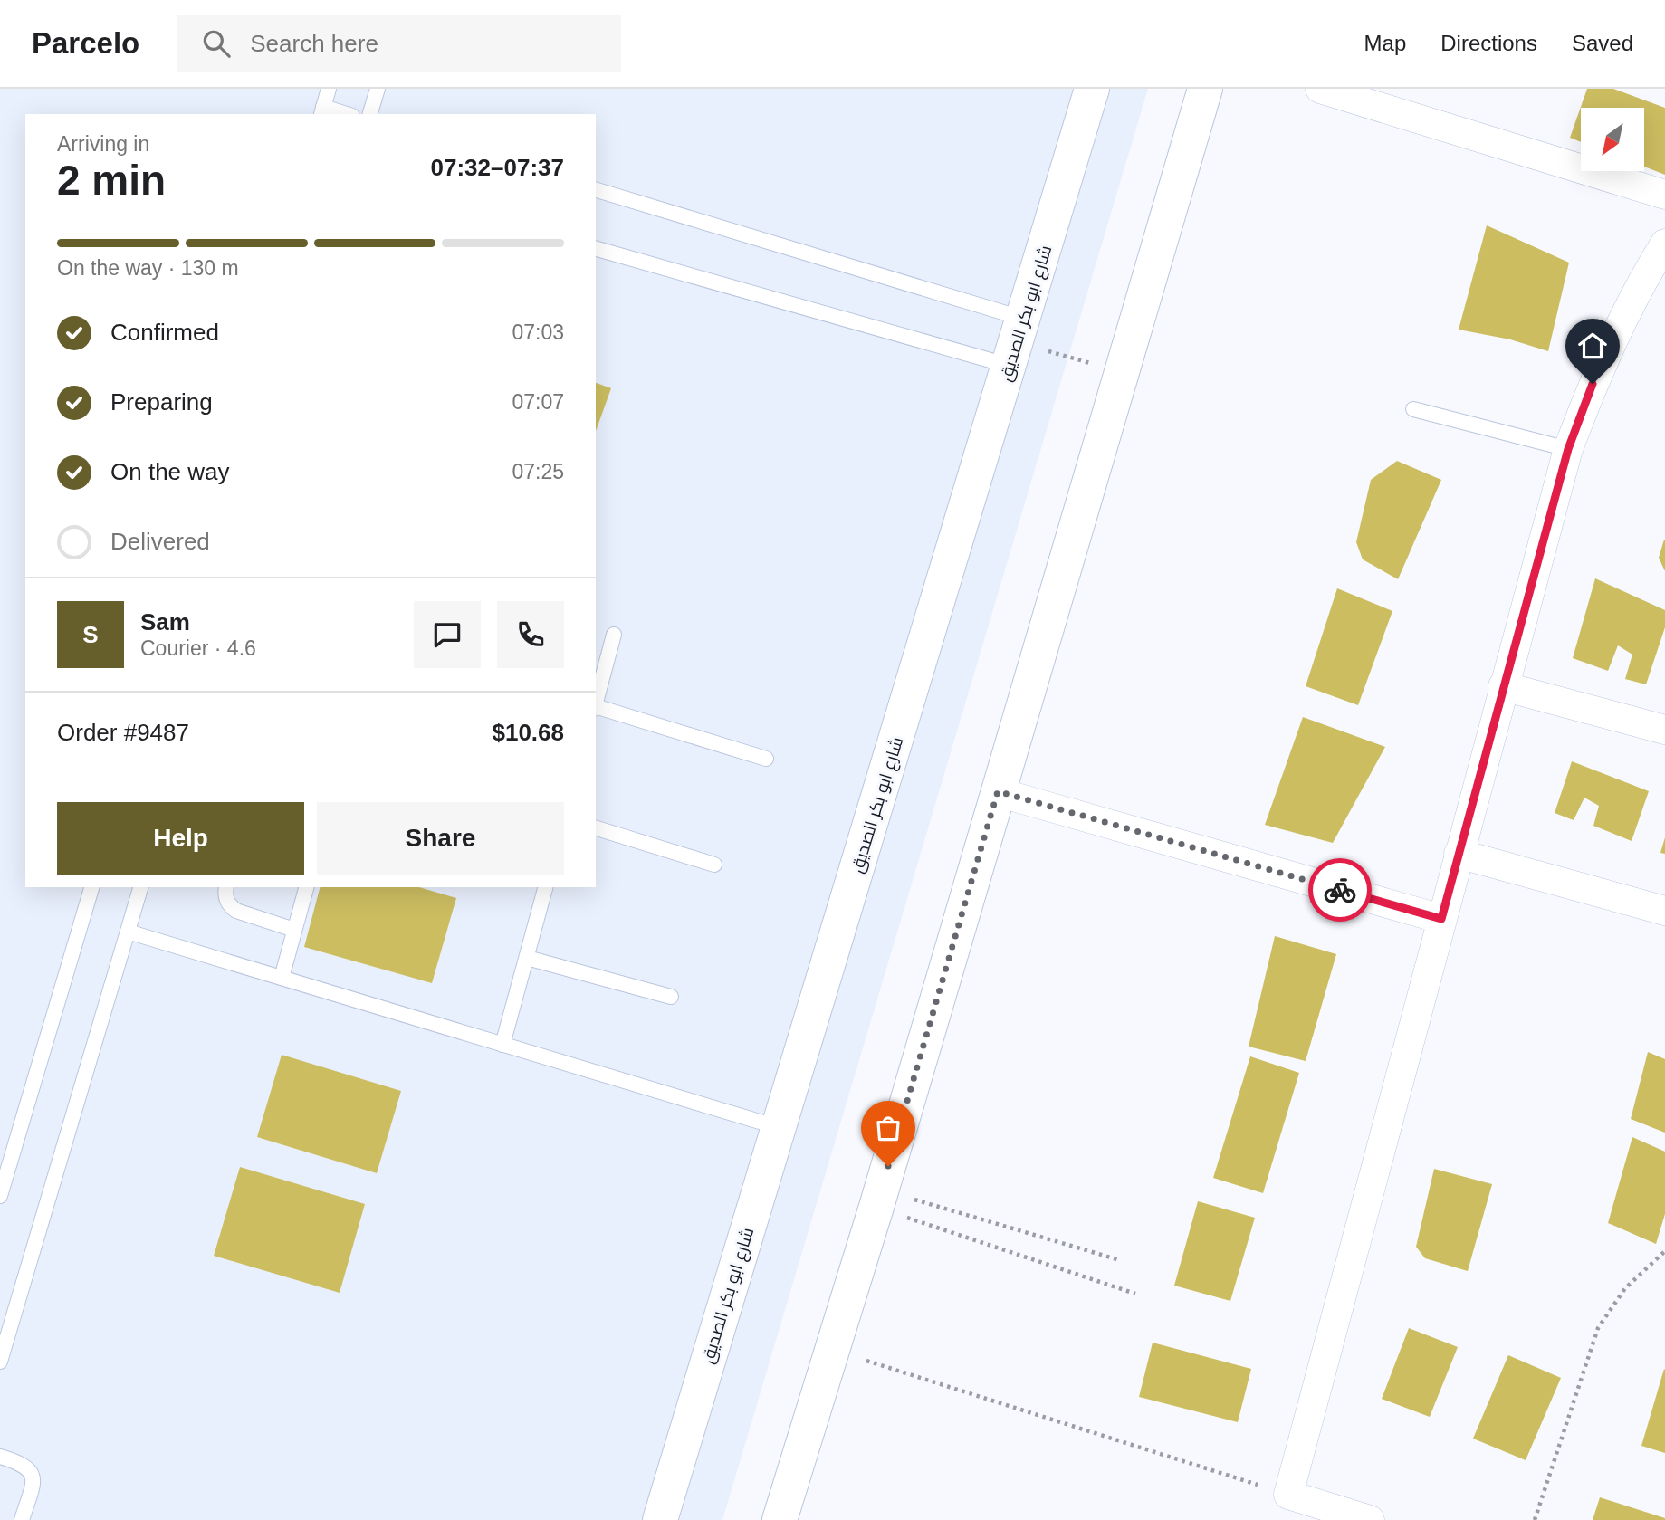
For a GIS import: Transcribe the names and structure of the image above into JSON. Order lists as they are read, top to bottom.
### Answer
{
  "streets": {
    "main road": ["شارع ابو بكر الصديق"]
  },
  "north": "bottom left",
  "page": {
    "header": "Parcelo",
    "search": "Search here",
    "nav": ["Map", "Directions", "Saved"],
    "heading": ["2 min", "Arriving in", "07:32–07:37"],
    "panel": [
      "Sam",
      "Courier · 4.6",
      "Order #9487",
      "$10.68"
    ],
    "bar": "On the way · 130 m",
    "list": [
      ["Confirmed", "07:03"],
      ["Preparing", "07:07"],
      ["On the way", "07:25"],
      "Delivered"
    ],
    "round": "S",
    "buttons": ["Help", "Share"]
  }
}
